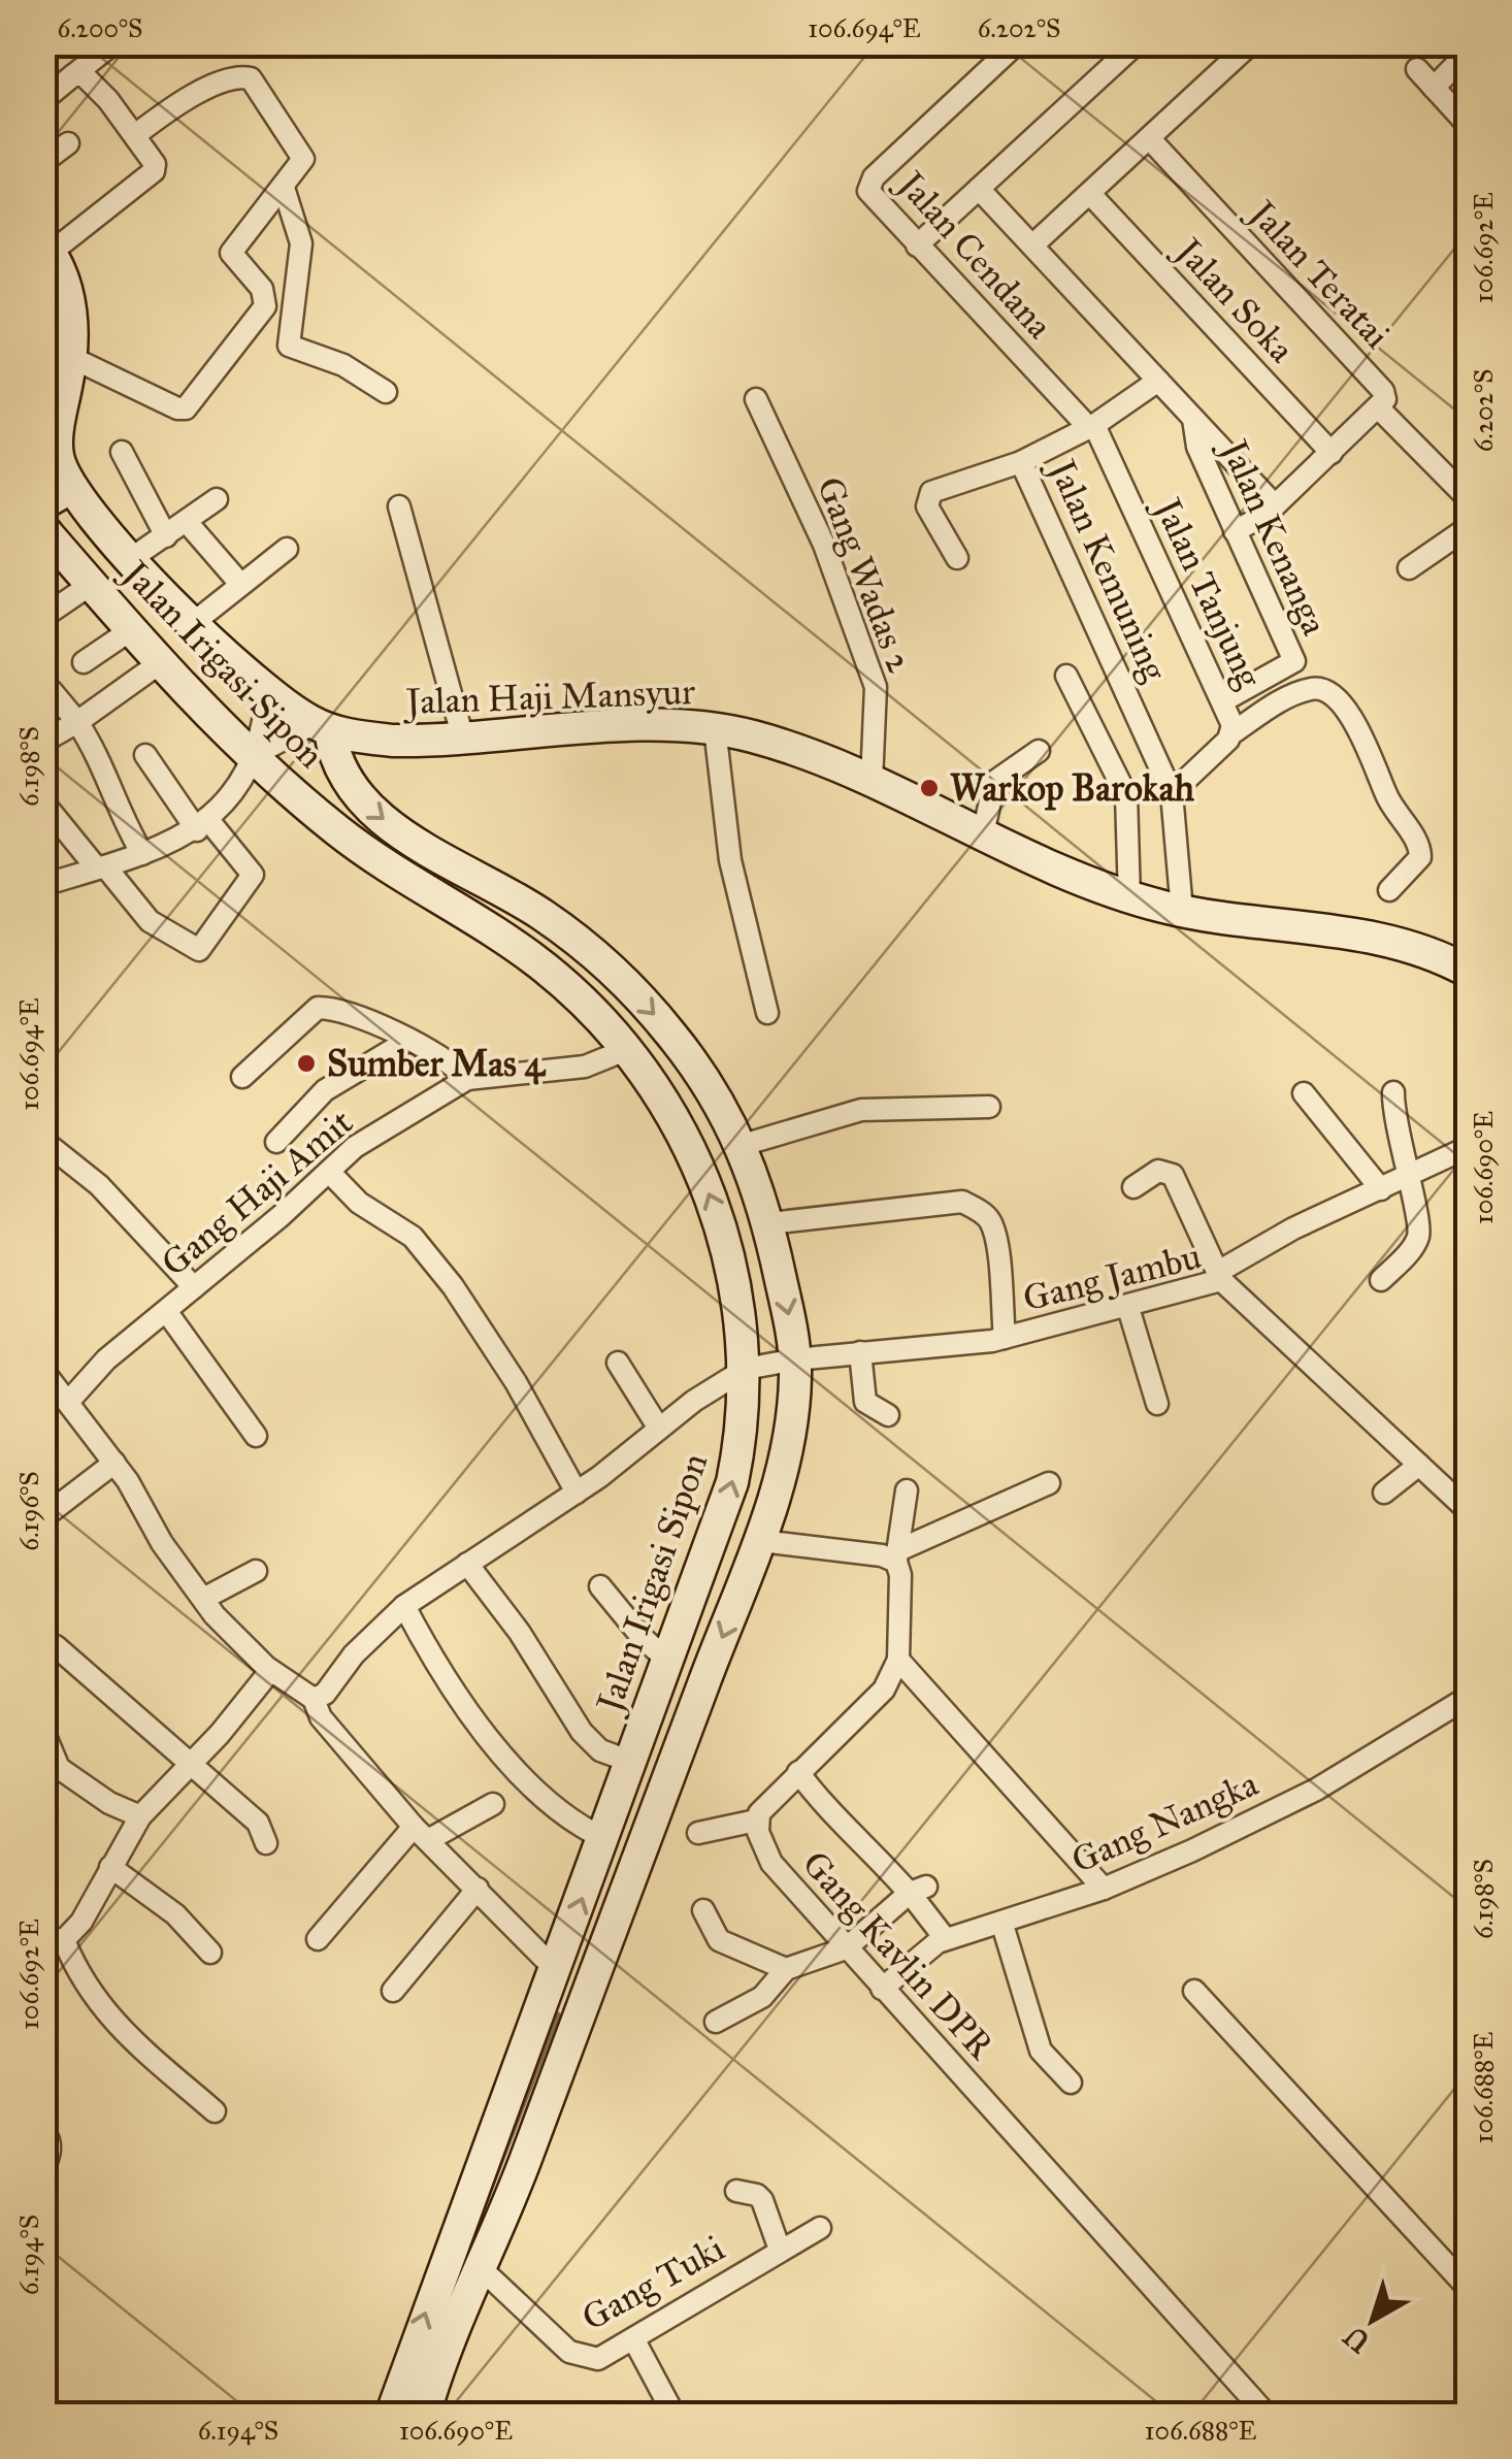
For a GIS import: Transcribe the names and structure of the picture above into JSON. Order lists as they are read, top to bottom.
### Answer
{
  "streets": {
    "street": [
      "Jalan Cendana",
      "Jalan Teratai",
      "Jalan Soka",
      "Jalan Kenanga",
      "Jalan Kemuning",
      "Gang Wadas 2",
      "Jalan Tanjung",
      "Jalan Irigasi Sipon",
      "Jalan Haji Mansyur",
      "Gang Haji Amit",
      "Gang Jambu",
      "Gang Nangka",
      "Gang Kavlin DPR",
      "Gang Tuki"
    ]
  },
  "crossings": [
    ["Jalan Cendana", "Jalan Kemuning"],
    ["Jalan Cendana", "Jalan Tanjung"],
    ["Jalan Teratai", "Jalan Soka"],
    ["Jalan Teratai", "Jalan Kenanga"],
    ["Jalan Kenanga", "Jalan Kemuning"],
    ["Jalan Kenanga", "Jalan Tanjung"],
    ["Jalan Kemuning", "Jalan Tanjung"],
    ["Gang Wadas 2", "Jalan Haji Mansyur"],
    ["Jalan Irigasi Sipon", "Jalan Haji Mansyur"],
    ["Jalan Irigasi Sipon", "Gang Haji Amit"],
    ["Jalan Irigasi Sipon", "Gang Jambu"],
    ["Jalan Irigasi Sipon", "Gang Tuki"],
    ["Gang Nangka", "Gang Kavlin DPR"]
  ],
  "places": ["Warkop Barokah", "Sumber Mas 4"],
  "north": "bottom left",
  "coordinates": [
    "6.200°S",
    "106.694°E",
    "6.202°S",
    "106.692°E",
    "6.198°S",
    "106.690°E",
    "6.196°S",
    "106.688°E",
    "6.194°S"
  ]
}
